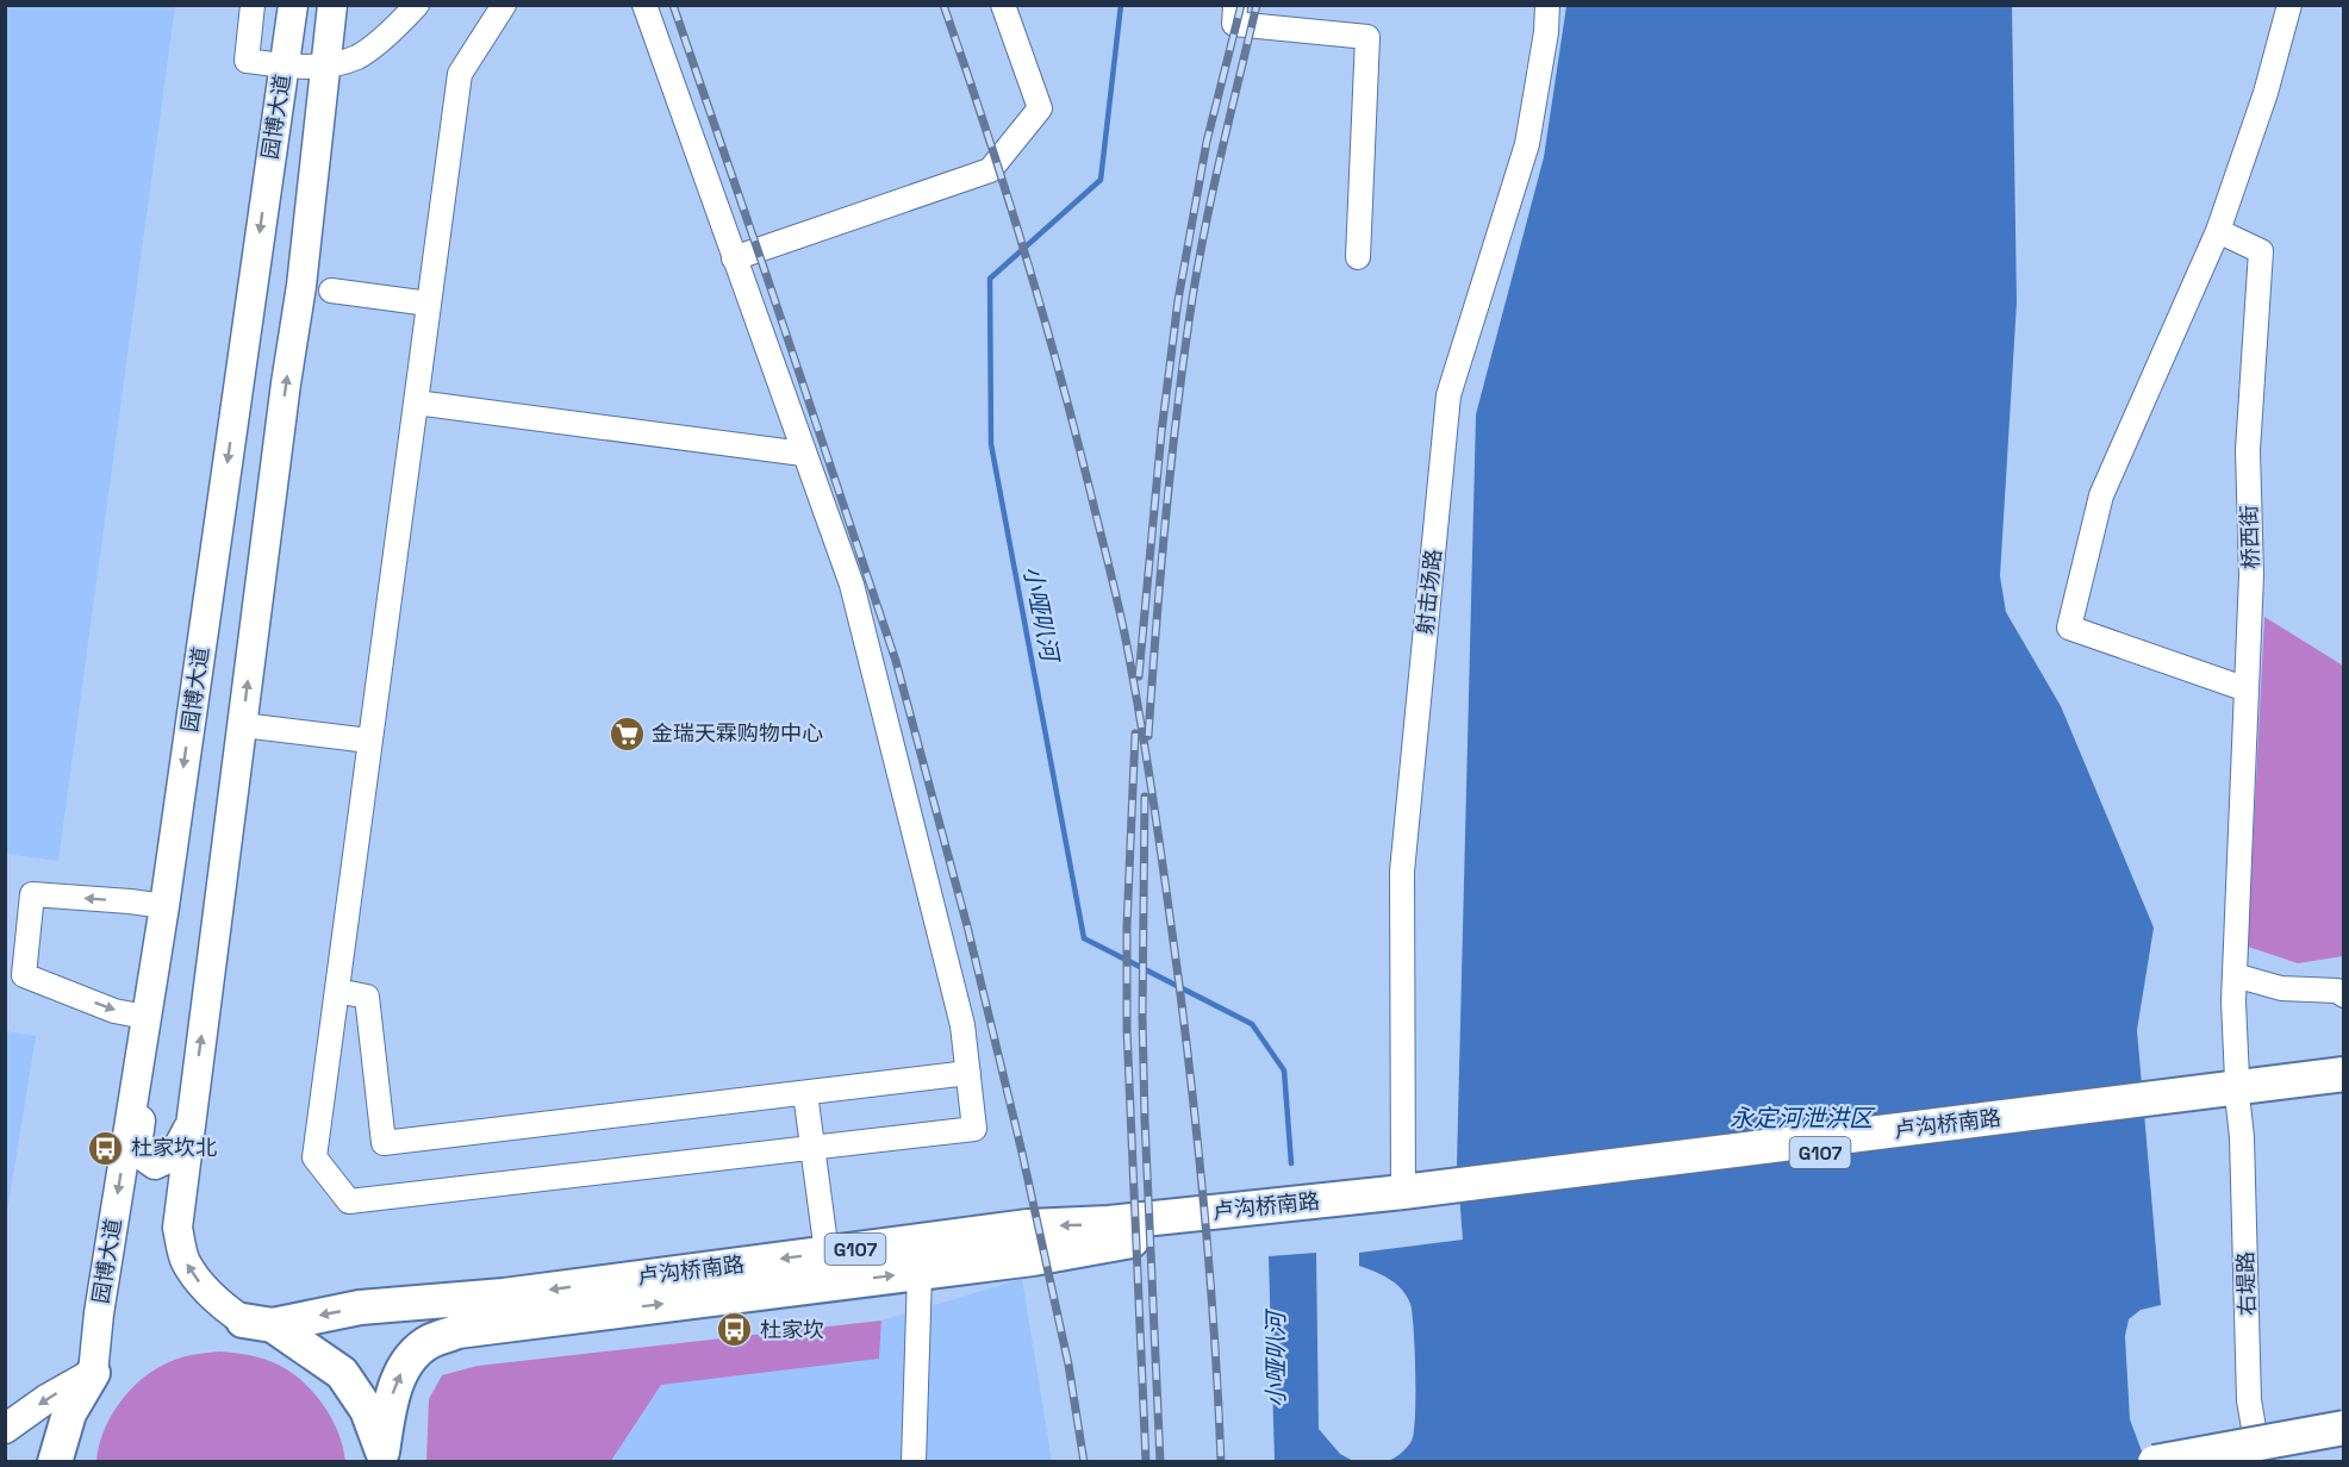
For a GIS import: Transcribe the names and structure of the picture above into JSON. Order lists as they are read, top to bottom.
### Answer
{
  "streets": {
    "highway": ["卢沟桥南路", "G107"],
    "main road": ["园博大道"],
    "street": ["桥西街", "射击场路", "右堤路"]
  },
  "crossings": [
    ["园博大道", "卢沟桥南路"],
    ["园博大道", "G107"],
    ["桥西街", "卢沟桥南路"],
    ["桥西街", "G107"],
    ["桥西街", "右堤路"],
    ["射击场路", "卢沟桥南路"],
    ["卢沟桥南路", "G107"],
    ["卢沟桥南路", "右堤路"],
    ["G107", "右堤路"]
  ],
  "water": ["小哑叭河", "永定河泄洪区"],
  "places": {
    "supermarket": ["金瑞天霖购物中心"],
    "bus stop": ["杜家坎北", "杜家坎"]
  }
}
